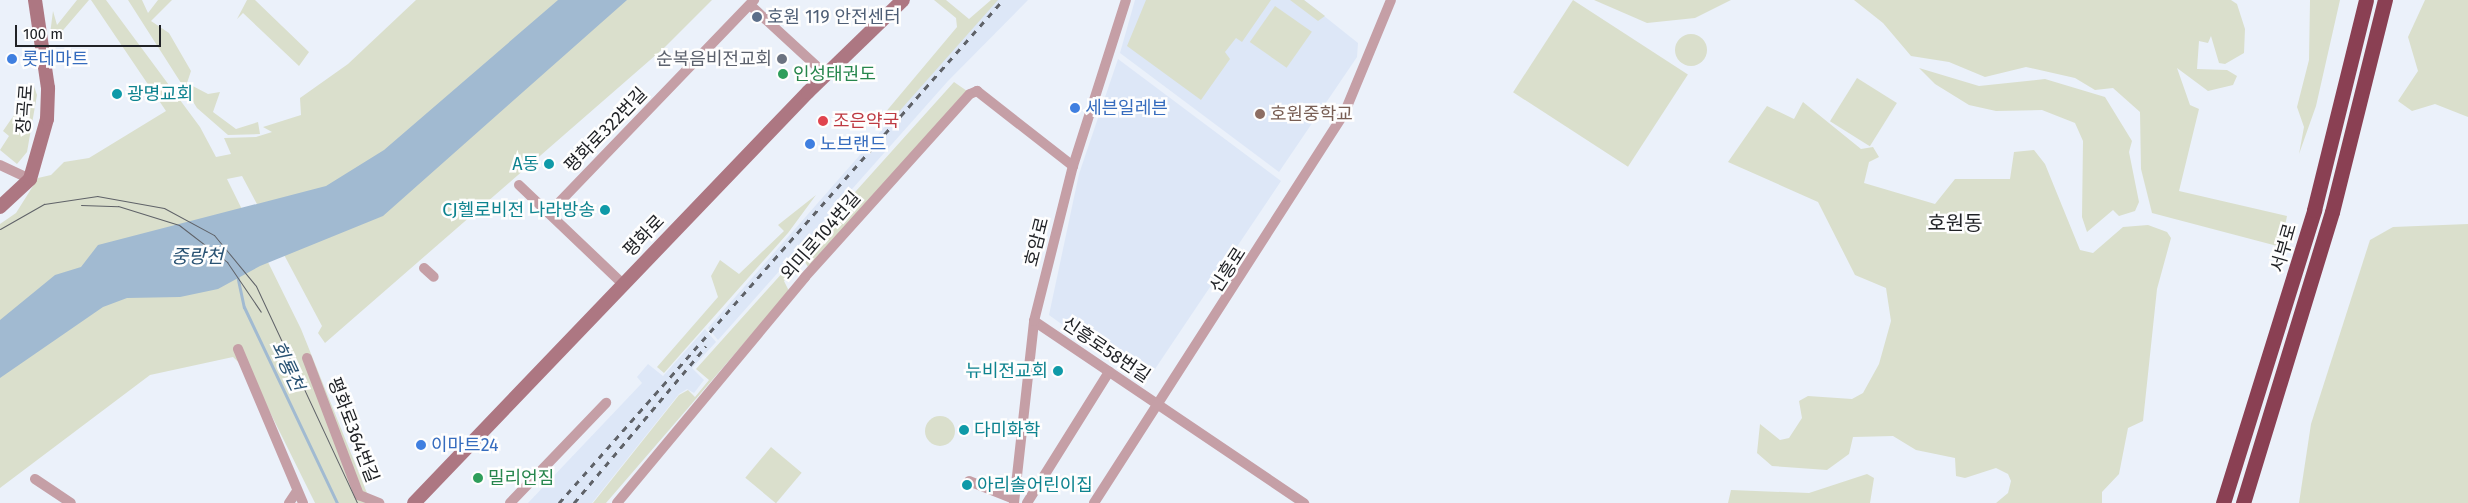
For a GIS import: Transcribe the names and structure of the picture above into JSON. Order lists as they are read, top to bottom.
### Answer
{
  "streets": {
    "highway": ["서부로"],
    "main road": ["장곡로", "평화로"],
    "street": [
      "평화로322번길",
      "외미로104번길",
      "호암로",
      "신흥로",
      "신흥로58번길",
      "평화로364번길"
    ]
  },
  "crossings": [
    ["평화로322번길", "평화로"],
    ["외미로104번길", "호암로"],
    ["호암로", "신흥로58번길"],
    ["신흥로", "신흥로58번길"]
  ],
  "districts": ["호원동"],
  "water": ["중랑천", "회룡천"],
  "places": [
    "호원 119 안전센터",
    "롯데마트",
    "순복음비전교회",
    "인성태권도",
    "광명교회",
    "세븐일레븐",
    "호원중학교",
    "조은약국",
    "노브랜드",
    "A동",
    "CJ헬로비전 나라방송",
    "뉴비전교회",
    "다미화학",
    "이마트24",
    "밀리언짐",
    "아리솔어린이집"
  ],
  "scale_bar": "100 m"
}
